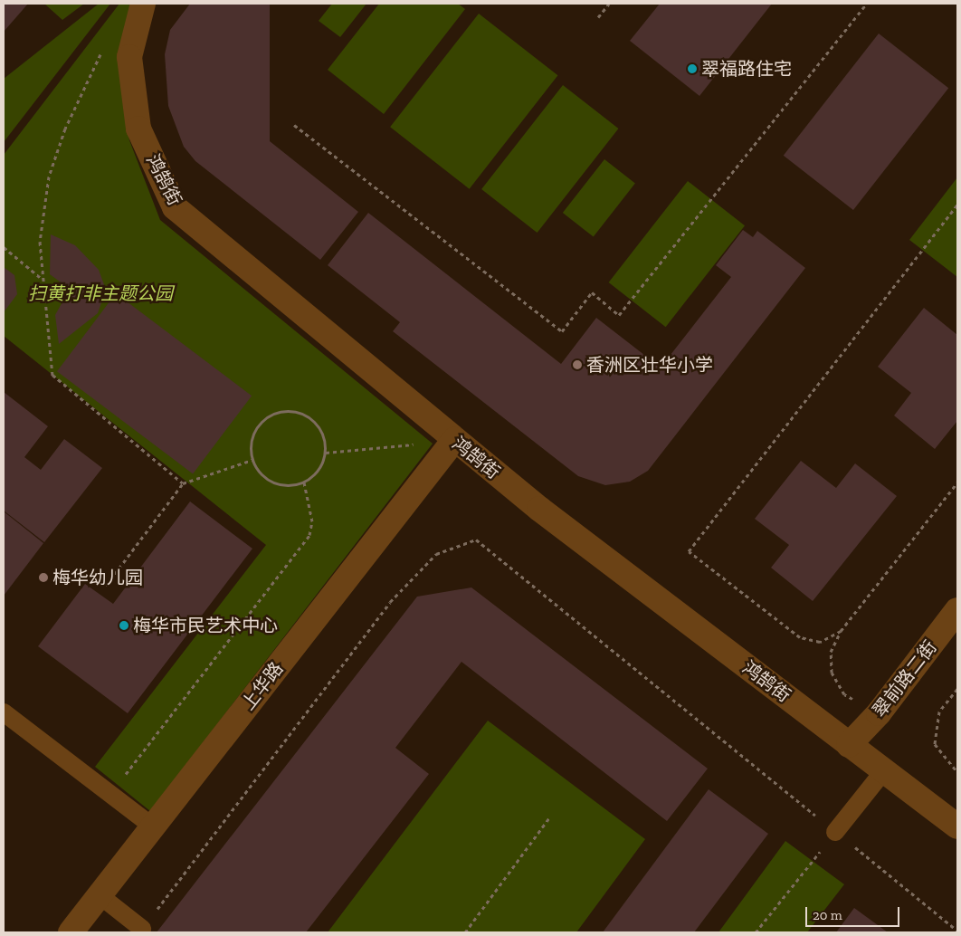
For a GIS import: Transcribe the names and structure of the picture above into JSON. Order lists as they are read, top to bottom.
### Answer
{
  "streets": {
    "street": ["鸿鹄街", "翠前路二街", "上华路"]
  },
  "crossings": [
    ["鸿鹄街", "翠前路二街"],
    ["鸿鹄街", "上华路"]
  ],
  "parks": ["扫黄打非主题公园"],
  "places": [
    "翠福路住宅",
    "香洲区壮华小学",
    "梅华幼儿园",
    "梅华市民艺术中心"
  ],
  "scale_bar": "20 m"
}
